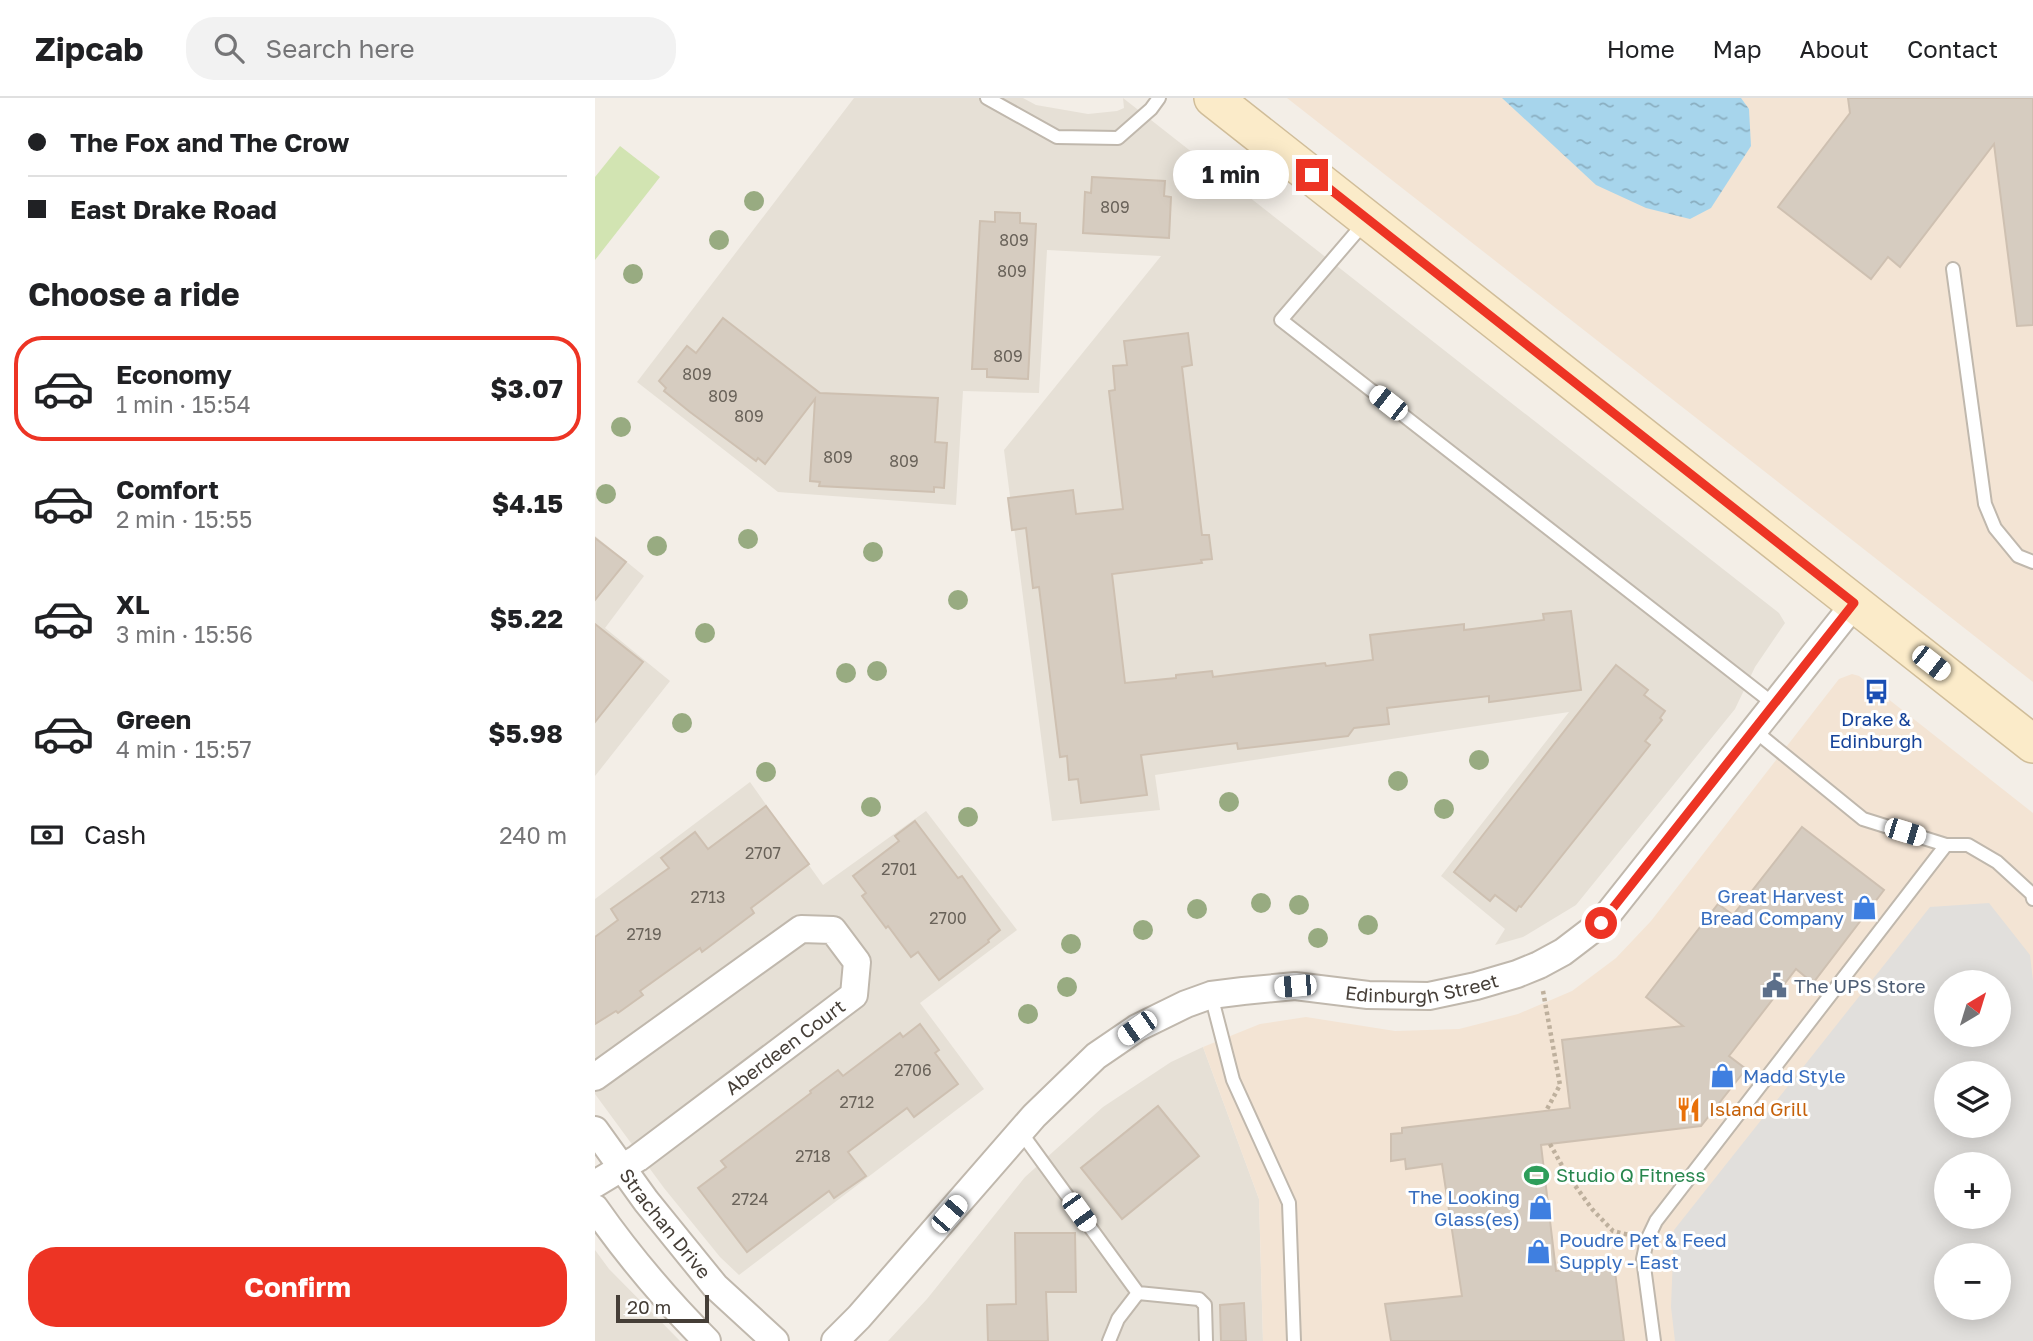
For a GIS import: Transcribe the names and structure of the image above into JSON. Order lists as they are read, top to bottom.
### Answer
{
  "streets": {
    "street": ["Edinburgh Street", "Aberdeen Court", "Strachan Drive"]
  },
  "crossings": [
    ["Aberdeen Court", "Strachan Drive"]
  ],
  "places": {
    "bus stop": ["Drake & Edinburgh"],
    "shop": [
      "Great Harvest Bread Company",
      "Madd Style",
      "The Looking Glass(es)",
      "Poudre Pet & Feed Supply - East"
    ],
    "public building": ["The UPS Store"],
    "restaurant": ["Island Grill"],
    "sports": ["Studio Q Fitness"]
  },
  "house_numbers": [
    "809",
    "809",
    "809",
    "809",
    "809",
    "809",
    "809",
    "809",
    "809",
    "2707",
    "2701",
    "2713",
    "2700",
    "2719",
    "2706",
    "2712",
    "2718",
    "2724"
  ],
  "scale_bar": "20 m",
  "north": "top right",
  "page": {
    "header": "Zipcab",
    "search": "Search here",
    "nav": [
      "Home",
      "Map",
      "About",
      "Contact"
    ],
    "banner": ["The Fox and The Crow", "East Drake Road"],
    "bubble": "1 min",
    "heading": "Choose a ride",
    "list": [
      {
        "name": "Economy",
        "note": "1 min · 15:54",
        "value": "$3.07"
      },
      {
        "name": "Comfort",
        "note": "2 min · 15:55",
        "value": "$4.15"
      },
      {
        "name": "XL",
        "note": "3 min · 15:56",
        "value": "$5.22"
      },
      {
        "name": "Green",
        "note": "4 min · 15:57",
        "value": "$5.98"
      }
    ],
    "pay": ["Cash", "240 m"],
    "map_buttons": ["+", "−"],
    "buttons": "Confirm",
    "scale": "20 m"
  }
}
